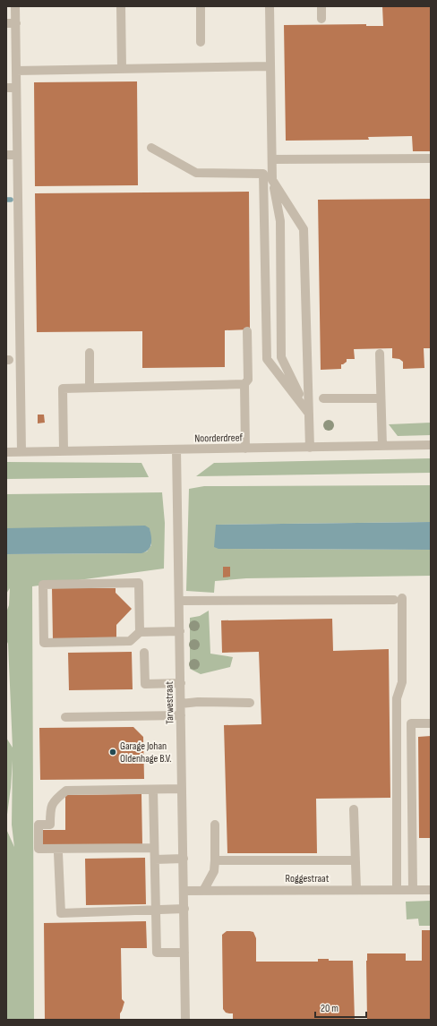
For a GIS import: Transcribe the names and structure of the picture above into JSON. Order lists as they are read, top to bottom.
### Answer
{
  "streets": {
    "street": ["Noorderdreef", "Tarwestraat", "Roggestraat"]
  },
  "crossings": [
    ["Noorderdreef", "Tarwestraat"],
    ["Tarwestraat", "Roggestraat"]
  ],
  "places": ["Garage Johan Oldenhage B.V."],
  "scale_bar": "20 m"
}
